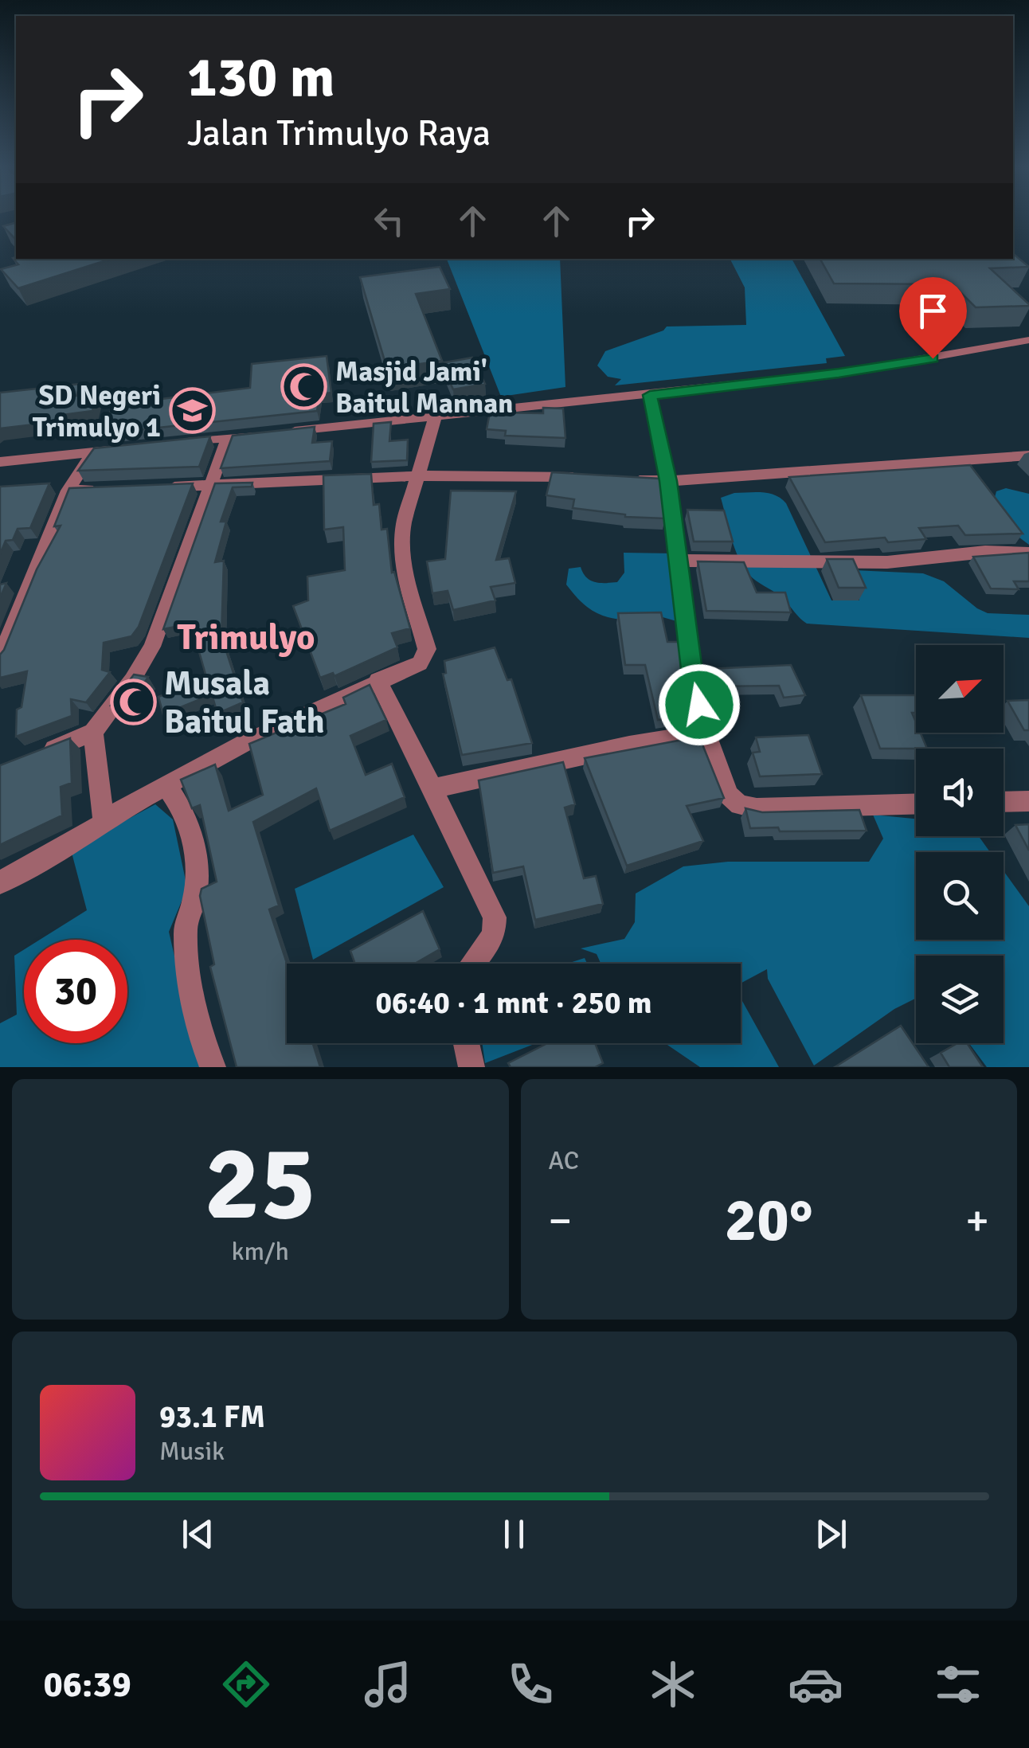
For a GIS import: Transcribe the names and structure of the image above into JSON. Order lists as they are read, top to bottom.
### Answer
{
  "districts": ["Trimulyo"],
  "places": {
    "mosque": ["Masjid Jami' Baitul Mannan", "Musala Baitul Fath"],
    "school or university": ["SD Negeri Trimulyo 1"]
  },
  "north": "top right",
  "page": {
    "turn": ["130 m", "Jalan Trimulyo Raya"],
    "limit": "30",
    "trip": "06:40 · 1 mnt · 250 m",
    "tile": [
      ["25", "km/h"],
      "AC"
    ],
    "heat": ["−", "20°", "+"],
    "song": ["93.1 FM", "Musik"],
    "tabs": "06:39"
  }
}
